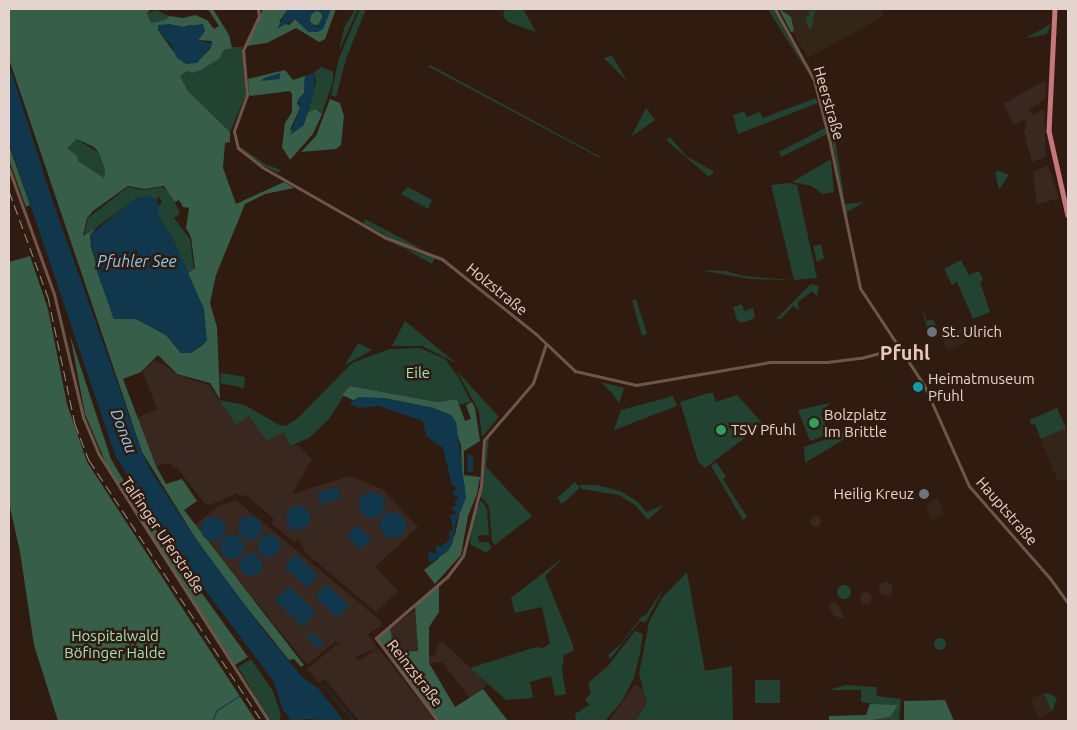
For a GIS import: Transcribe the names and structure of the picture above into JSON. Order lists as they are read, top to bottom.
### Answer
{
  "streets": {
    "street": [
      "Heerstraße",
      "Holzstraße",
      "Hauptstraße",
      "Talfinger Uferstraße",
      "Reinzstraße"
    ]
  },
  "crossings": [
    ["Heerstraße", "Hauptstraße"],
    ["Holzstraße", "Hauptstraße"],
    ["Holzstraße", "Reinzstraße"]
  ],
  "districts": ["Pfuhl"],
  "water": ["Pfuhler See", "Donau"],
  "parks": ["Eile", "Hospitalwald Böfinger Halde"],
  "places": [
    "St. Ulrich",
    "Heimatmuseum Pfuhl",
    "Bolzplatz Im Brittle",
    "TSV Pfuhl",
    "Heilig Kreuz"
  ]
}
